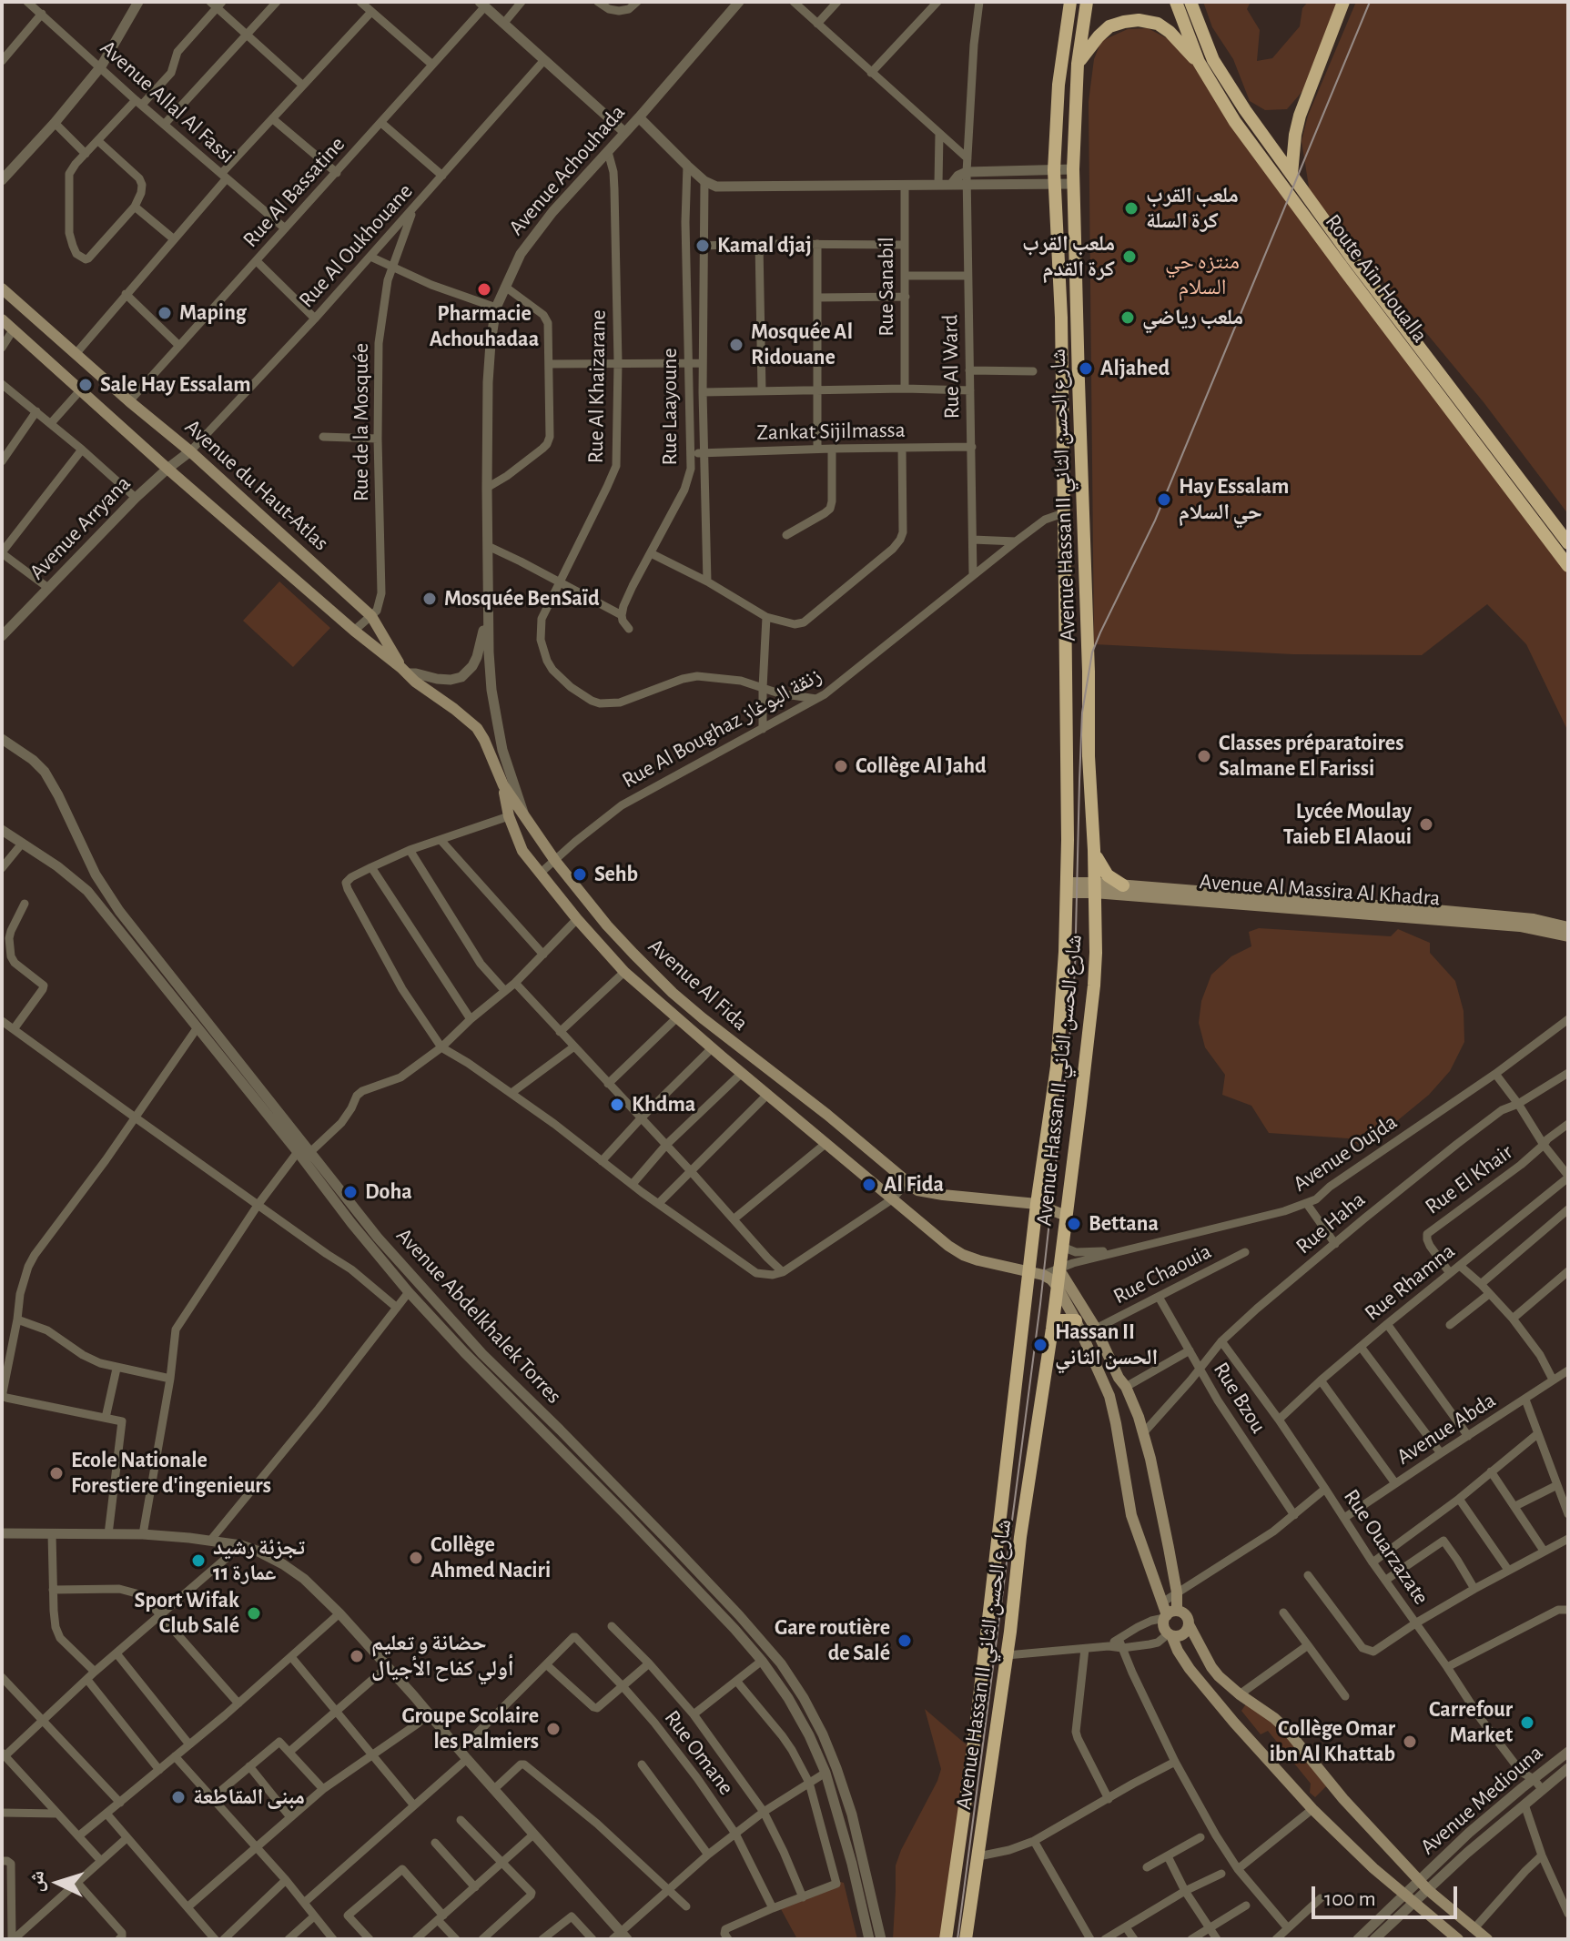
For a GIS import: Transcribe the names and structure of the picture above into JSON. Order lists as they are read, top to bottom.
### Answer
{
  "streets": {
    "highway": ["Route Aïn Houalla", "Avenue Hassan II شارع الحسن الثاني"],
    "main road": ["Avenue du Haut-Atlas", "Avenue Al Massira Al Khadra", "Avenue Al Fida"],
    "street": [
      "Avenue Allal Al Fassi",
      "Avenue Achouhada",
      "Rue Al Bassatine",
      "Rue Al Oukhouane",
      "Rue Sanabil",
      "Rue Al Ward",
      "Rue Al Khaizarane",
      "Rue Laayoune",
      "Rue de la Mosquée",
      "Zankat Sijilmassa",
      "Avenue Arryana",
      "Rue Al Boughaz زنقة البوغاز",
      "Avenue Oujda",
      "Rue El Khair",
      "Rue Haha",
      "Rue Chaouia",
      "Rue Rhamna",
      "Avenue Abdelkhalek Torres",
      "Rue Bzou",
      "Avenue Abda",
      "Rue Ouarzazate",
      "Rue Omane",
      "Avenue Mediouna"
    ]
  },
  "crossings": [
    ["Avenue Allal Al Fassi", "Rue Al Bassatine"],
    ["Avenue Achouhada", "Rue Al Khaizarane"],
    ["Avenue Achouhada", "Avenue du Haut-Atlas"],
    ["Avenue Achouhada", "Avenue Al Fida"],
    ["Rue Al Bassatine", "Avenue du Haut-Atlas"],
    ["Rue Al Oukhouane", "Rue de la Mosquée"],
    ["Rue Al Oukhouane", "Avenue du Haut-Atlas"],
    ["Rue Al Oukhouane", "Avenue Arryana"],
    ["Rue Al Ward", "Zankat Sijilmassa"],
    ["Rue Al Ward", "Rue Al Boughaz زنقة البوغاز"],
    ["Rue Al Khaizarane", "Rue Al Boughaz زنقة البوغاز"],
    ["Rue Laayoune", "Zankat Sijilmassa"],
    ["Rue de la Mosquée", "Avenue du Haut-Atlas"],
    ["Avenue du Haut-Atlas", "Avenue Arryana"],
    ["Avenue du Haut-Atlas", "Avenue Al Fida"],
    ["Avenue Hassan II شارع الحسن الثاني", "Rue Al Boughaz زنقة البوغاز"],
    ["Avenue Hassan II شارع الحسن الثاني", "Avenue Al Massira Al Khadra"],
    ["Avenue Hassan II شارع الحسن الثاني", "Avenue Al Fida"],
    ["Avenue Hassan II شارع الحسن الثاني", "Avenue Oujda"],
    ["Rue Al Boughaz زنقة البوغاز", "Avenue Al Fida"],
    ["Avenue Al Fida", "Avenue Oujda"],
    ["Rue El Khair", "Rue Rhamna"],
    ["Rue Haha", "Rue Bzou"],
    ["Rue Haha", "Rue Ouarzazate"],
    ["Rue Chaouia", "Rue Bzou"],
    ["Rue Rhamna", "Rue Ouarzazate"],
    ["Avenue Abda", "Rue Ouarzazate"],
    ["Rue Ouarzazate", "Avenue Mediouna"]
  ],
  "parks": ["منتزه حي السلام"],
  "places": [
    "ملعب القرب كرة السلة",
    "Kamal djaj",
    "ملعب القرب كرة القدم",
    "Pharmacie Achouhadaa",
    "Maping",
    "ملعب رياضي",
    "Mosquée Al Ridouane",
    "Aljahed",
    "Sale Hay Essalam",
    "Hay Essalam حي السلام",
    "Mosquée BenSaïd",
    "Classes préparatoires Salmane El Farissi",
    "Collège Al Jahd",
    "Lycée Moulay Taieb El Alaoui",
    "Sehb",
    "Khdma",
    "Al Fida",
    "Doha",
    "Bettana",
    "Hassan II الحسن الثاني",
    "Ecole Nationale Forestiere d'ingenieurs",
    "Collège Ahmed Naciri",
    "تجزئة رشيد عمارة 11",
    "Sport Wifak Club Salé",
    "Gare routière de Salé",
    "حضانة و تعليم أولي كفاح الأجيال",
    "Carrefour Market",
    "Groupe Scolaire les Palmiers",
    "Collège Omar ibn Al Khattab",
    "مبنى المقاطعة"
  ],
  "scale_bar": "100 m",
  "north": "left"
}
